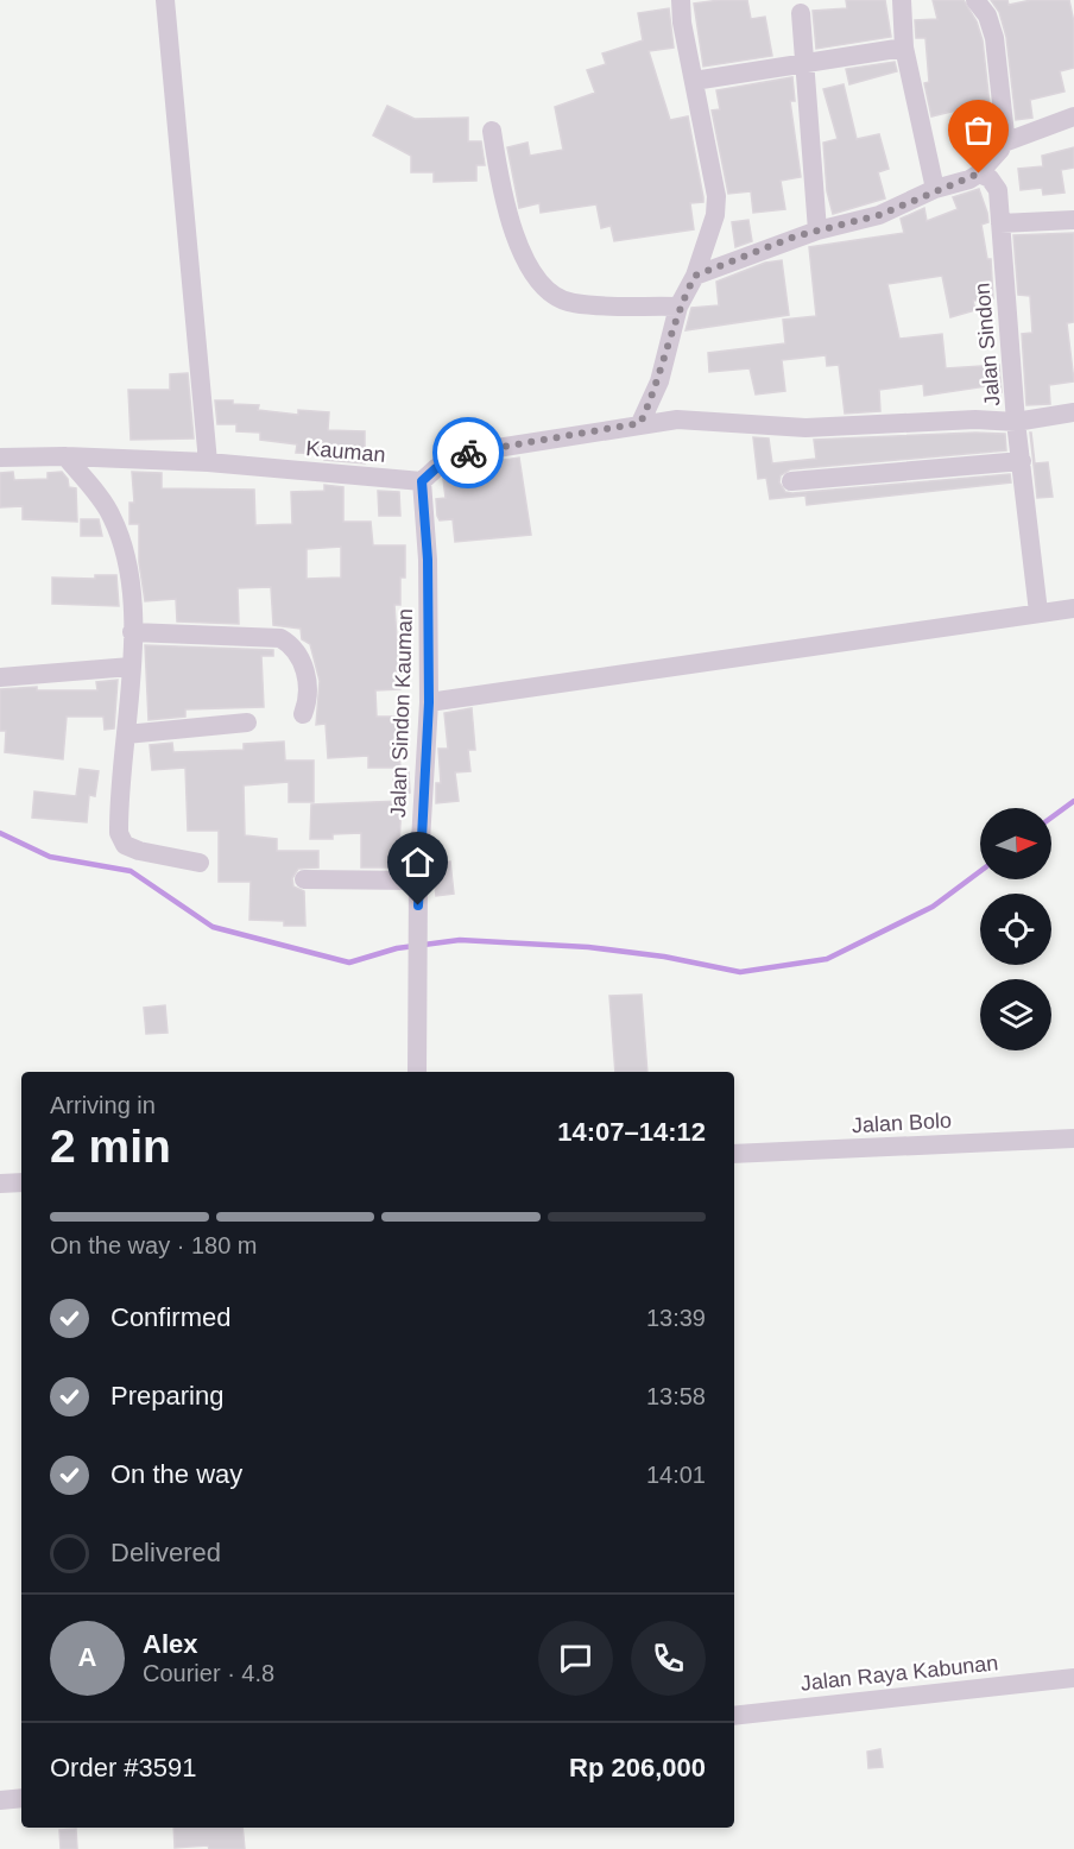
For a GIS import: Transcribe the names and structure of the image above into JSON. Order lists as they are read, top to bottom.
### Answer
{
  "streets": {
    "street": [
      "Jalan Sindon",
      "Kauman",
      "Jalan Sindon Kauman",
      "Jalan Bolo",
      "Jalan Raya Kabunan"
    ]
  },
  "crossings": [
    ["Kauman", "Jalan Sindon Kauman"]
  ],
  "north": "right",
  "page": {
    "heading": ["2 min", "Arriving in", "14:07–14:12"],
    "panel": [
      "Alex",
      "Courier · 4.8",
      "Order #3591",
      "Rp 206,000"
    ],
    "bar": "On the way · 180 m",
    "list": [
      ["Confirmed", "13:39"],
      ["Preparing", "13:58"],
      ["On the way", "14:01"],
      "Delivered"
    ],
    "round": "A"
  }
}
